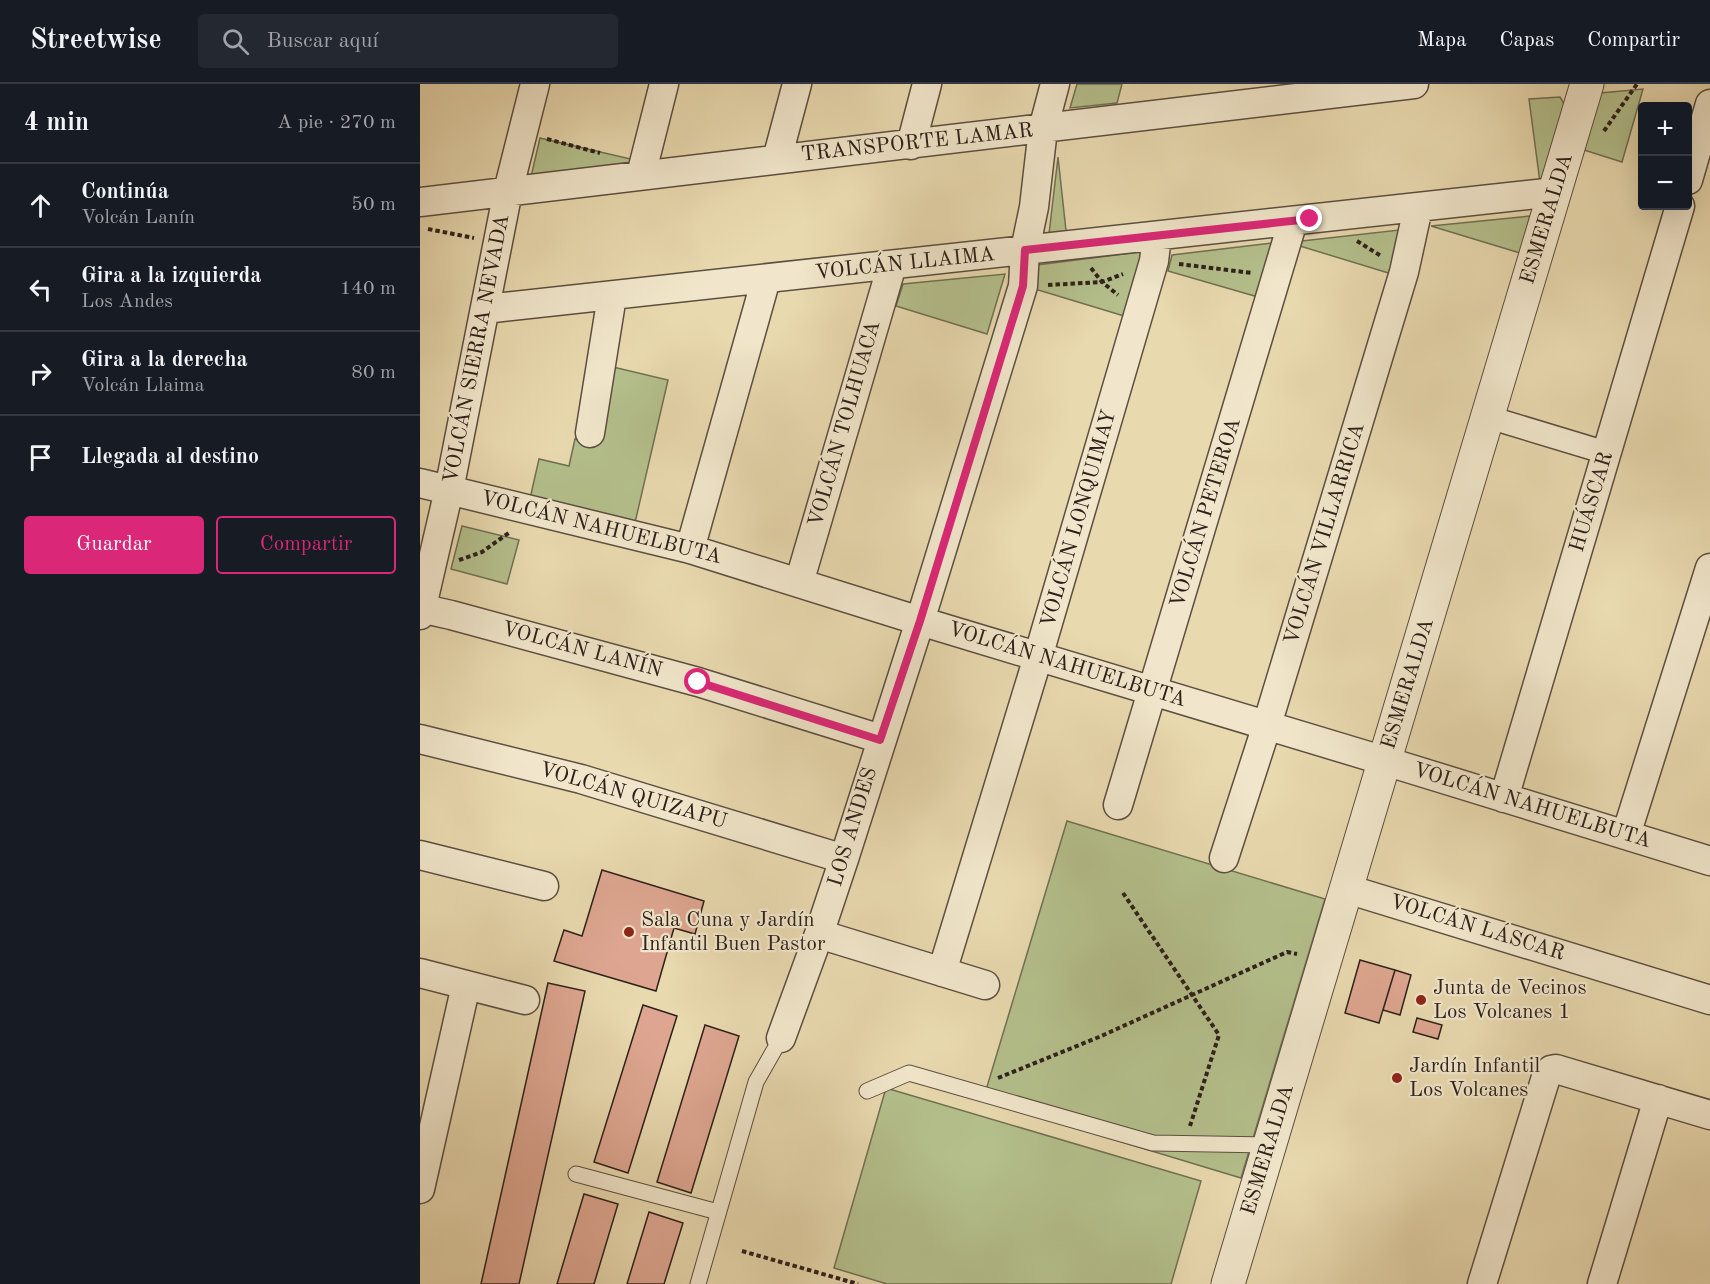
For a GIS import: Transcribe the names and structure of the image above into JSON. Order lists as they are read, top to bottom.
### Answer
{
  "streets": {
    "street": [
      "TRANSPORTE LAMAR",
      "ESMERALDA",
      "VOLCÁN LLAIMA",
      "VOLCÁN SIERRA NEVADA",
      "VOLCÁN TOLHUACA",
      "HUÁSCAR",
      "VOLCÁN PETEROA",
      "VOLCÁN LONQUIMAY",
      "VOLCÁN NAHUELBUTA",
      "VOLCÁN VILLARRICA",
      "VOLCÁN LANÍN",
      "VOLCÁN QUIZAPU",
      "LOS ANDES",
      "VOLCÁN LÁSCAR"
    ]
  },
  "crossings": [
    ["TRANSPORTE LAMAR", "VOLCÁN SIERRA NEVADA"],
    ["TRANSPORTE LAMAR", "LOS ANDES"],
    ["ESMERALDA", "VOLCÁN LLAIMA"],
    ["ESMERALDA", "VOLCÁN NAHUELBUTA"],
    ["ESMERALDA", "VOLCÁN LÁSCAR"],
    ["VOLCÁN LLAIMA", "VOLCÁN SIERRA NEVADA"],
    ["VOLCÁN LLAIMA", "VOLCÁN TOLHUACA"],
    ["VOLCÁN LLAIMA", "VOLCÁN PETEROA"],
    ["VOLCÁN LLAIMA", "VOLCÁN LONQUIMAY"],
    ["VOLCÁN LLAIMA", "VOLCÁN VILLARRICA"],
    ["VOLCÁN LLAIMA", "LOS ANDES"],
    ["VOLCÁN SIERRA NEVADA", "VOLCÁN NAHUELBUTA"],
    ["VOLCÁN SIERRA NEVADA", "VOLCÁN LANÍN"],
    ["VOLCÁN TOLHUACA", "VOLCÁN NAHUELBUTA"],
    ["HUÁSCAR", "VOLCÁN NAHUELBUTA"],
    ["VOLCÁN PETEROA", "VOLCÁN NAHUELBUTA"],
    ["VOLCÁN LONQUIMAY", "VOLCÁN NAHUELBUTA"],
    ["VOLCÁN NAHUELBUTA", "VOLCÁN VILLARRICA"],
    ["VOLCÁN NAHUELBUTA", "LOS ANDES"],
    ["VOLCÁN LANÍN", "LOS ANDES"],
    ["VOLCÁN QUIZAPU", "LOS ANDES"]
  ],
  "places": ["Sala Cuna y Jardín Infantil Buen Pastor", "Junta de Vecinos Los Volcanes 1", "Jardín Infantil Los Volcanes"],
  "page": {
    "header": "Streetwise",
    "search": "Buscar aquí",
    "nav": ["Mapa", "Capas", "Compartir"],
    "heading": ["4 min", "A pie · 270 m"],
    "map_buttons": ["+", "−"],
    "list": [
      ["Continúa", "Volcán Lanín", "50 m"],
      ["Gira a la izquierda", "Los Andes", "140 m"],
      ["Gira a la derecha", "Volcán Llaima", "80 m"],
      "Llegada al destino"
    ],
    "buttons": ["Guardar", "Compartir"]
  }
}
